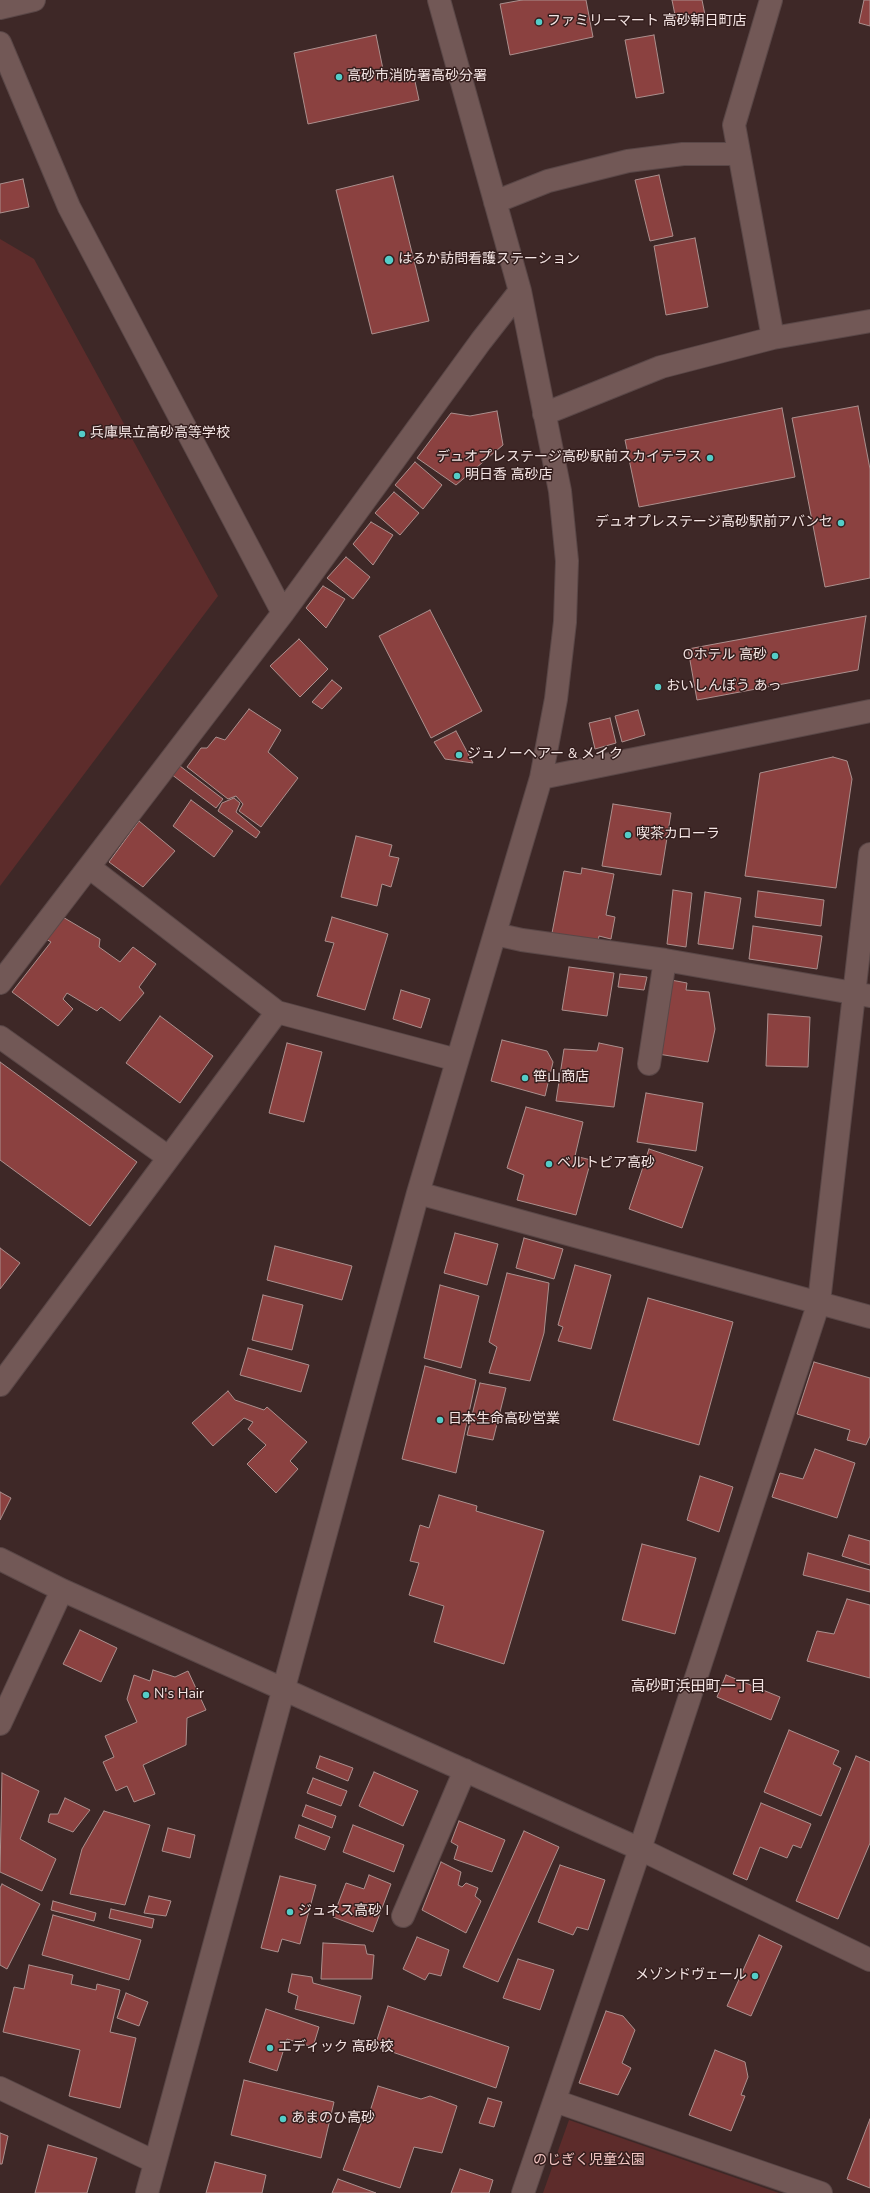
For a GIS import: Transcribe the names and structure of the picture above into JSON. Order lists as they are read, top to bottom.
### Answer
{
  "districts": ["高砂町浜田町一丁目"],
  "parks": ["のじぎく児童公園"],
  "places": [
    "ファミリーマート 高砂朝日町店",
    "高砂市消防署高砂分署",
    "はるか訪問看護ステーション",
    "兵庫県立高砂高等学校",
    "デュオプレステージ高砂駅前スカイテラス",
    "明日香 高砂店",
    "デュオプレステージ高砂駅前アバンセ",
    "Oホテル 高砂",
    "おいしんぼう あっ",
    "ジュノーヘアー & メイク",
    "喫茶カローラ",
    "笹山商店",
    "ベルトピア高砂",
    "日本生命高砂営業",
    "N's Hair",
    "ジュネス高砂 I",
    "メゾンドヴェール",
    "エディック 高砂校",
    "あまのひ高砂"
  ]
}
